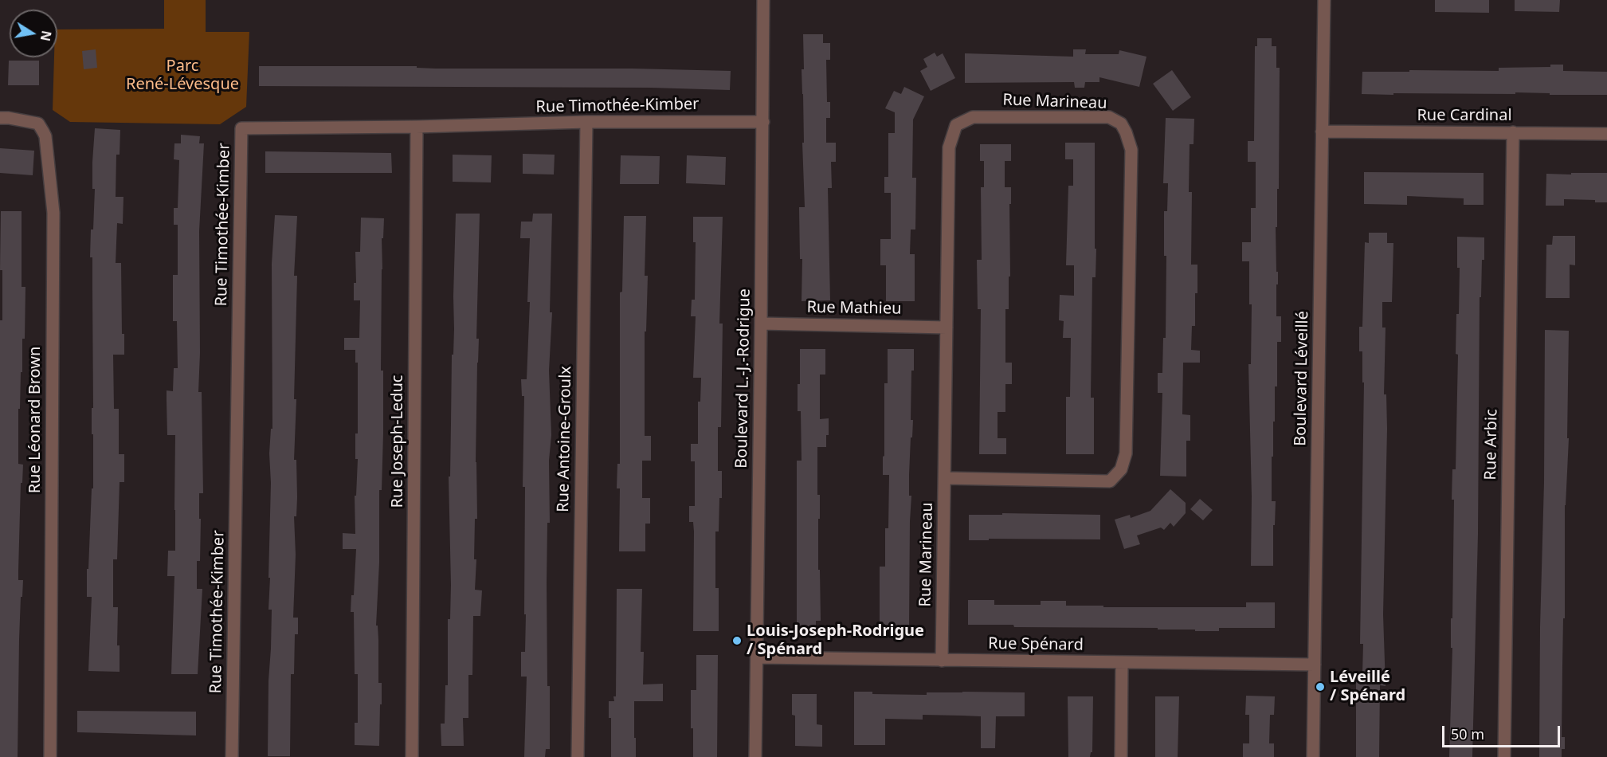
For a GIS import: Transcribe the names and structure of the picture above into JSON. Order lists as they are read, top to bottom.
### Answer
{
  "streets": {
    "street": [
      "Rue Marineau",
      "Rue Timothée-Kimber",
      "Rue Cardinal",
      "Rue Mathieu",
      "Boulevard L.-J.-Rodrigue",
      "Boulevard Léveillé",
      "Rue Léonard Brown",
      "Rue Antoine-Groulx",
      "Rue Joseph-Leduc",
      "Rue Arbic",
      "Rue Spénard"
    ]
  },
  "crossings": [
    ["Rue Marineau", "Rue Mathieu"],
    ["Rue Marineau", "Rue Spénard"],
    ["Rue Timothée-Kimber", "Boulevard L.-J.-Rodrigue"],
    ["Rue Timothée-Kimber", "Rue Antoine-Groulx"],
    ["Rue Timothée-Kimber", "Rue Joseph-Leduc"],
    ["Rue Cardinal", "Boulevard Léveillé"],
    ["Rue Cardinal", "Rue Arbic"],
    ["Rue Mathieu", "Boulevard L.-J.-Rodrigue"],
    ["Boulevard L.-J.-Rodrigue", "Rue Spénard"],
    ["Boulevard Léveillé", "Rue Spénard"]
  ],
  "parks": ["Parc René-Lévesque"],
  "places": ["Louis-Joseph-Rodrigue / Spénard", "Léveillé / Spénard"],
  "scale_bar": "50 m",
  "north": "right"
}
